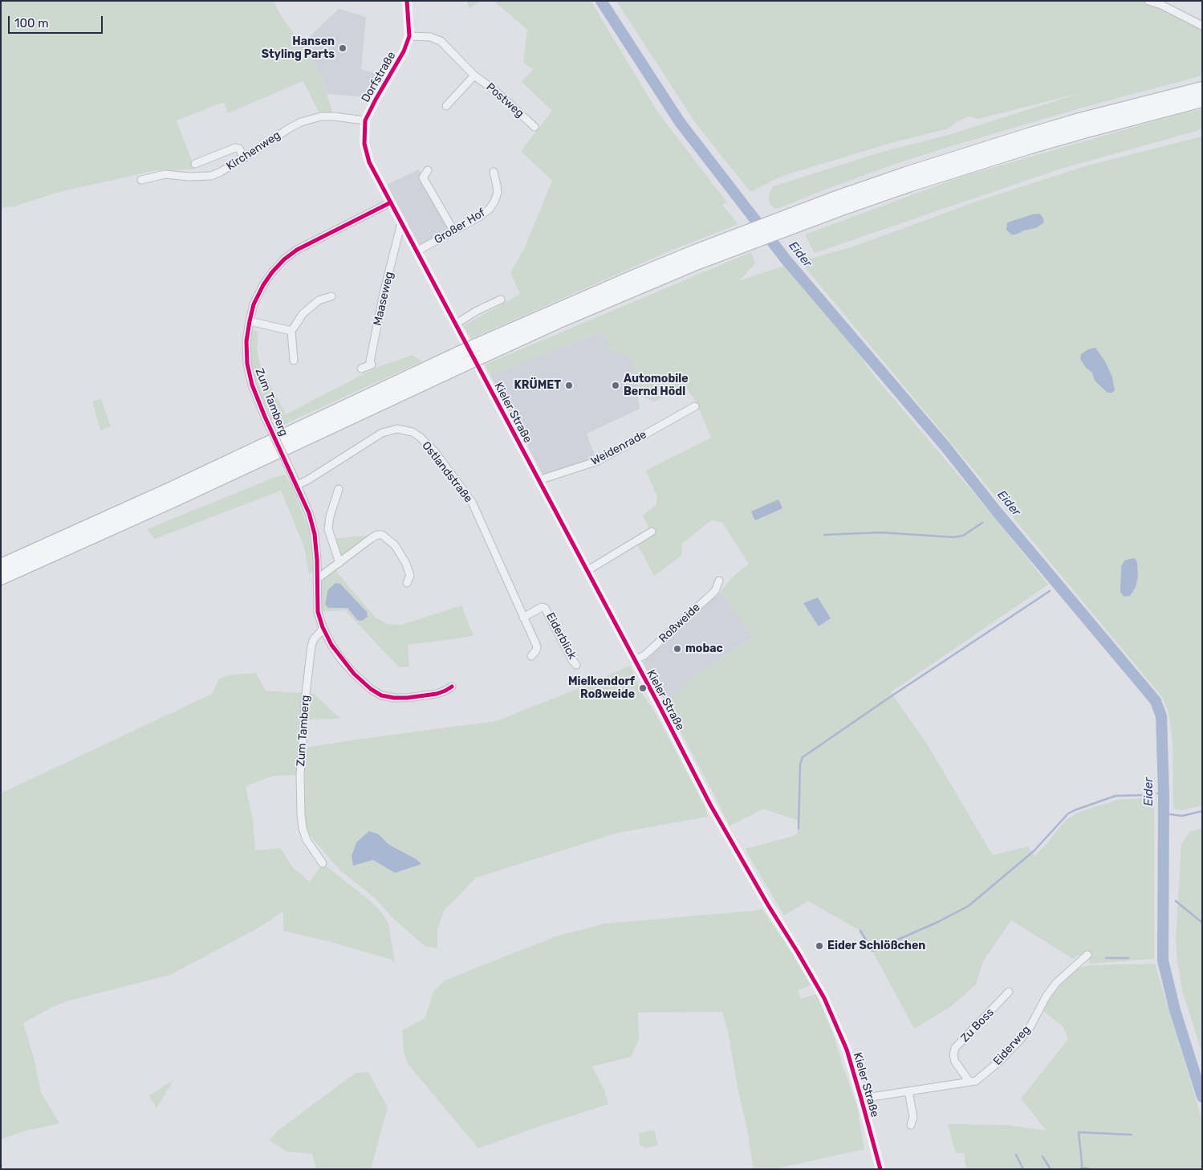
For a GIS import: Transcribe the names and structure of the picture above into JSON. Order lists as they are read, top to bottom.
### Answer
{
  "streets": {
    "street": [
      "Dorfstraße",
      "Postweg",
      "Kirchenweg",
      "Großer Hof",
      "Maaseweg",
      "Zum Tamberg",
      "Kieler Straße",
      "Weidenrade",
      "Ostlandstraße",
      "Roßweide",
      "Eiderblick",
      "Zu Boss",
      "Eiderweg"
    ]
  },
  "crossings": [
    ["Dorfstraße", "Postweg"],
    ["Dorfstraße", "Kirchenweg"],
    ["Dorfstraße", "Großer Hof"],
    ["Dorfstraße", "Maaseweg"],
    ["Dorfstraße", "Zum Tamberg"],
    ["Dorfstraße", "Kieler Straße"],
    ["Großer Hof", "Kieler Straße"],
    ["Zum Tamberg", "Ostlandstraße"],
    ["Kieler Straße", "Weidenrade"],
    ["Kieler Straße", "Roßweide"],
    ["Kieler Straße", "Eiderweg"],
    ["Ostlandstraße", "Eiderblick"],
    ["Zu Boss", "Eiderweg"]
  ],
  "water": ["Eider"],
  "places": [
    "Hansen Styling Parts",
    "KRÜMET",
    "Automobile Bernd Hödl",
    "mobac",
    "Mielkendorf Roßweide",
    "Eider Schlößchen"
  ],
  "scale_bar": "100 m"
}
